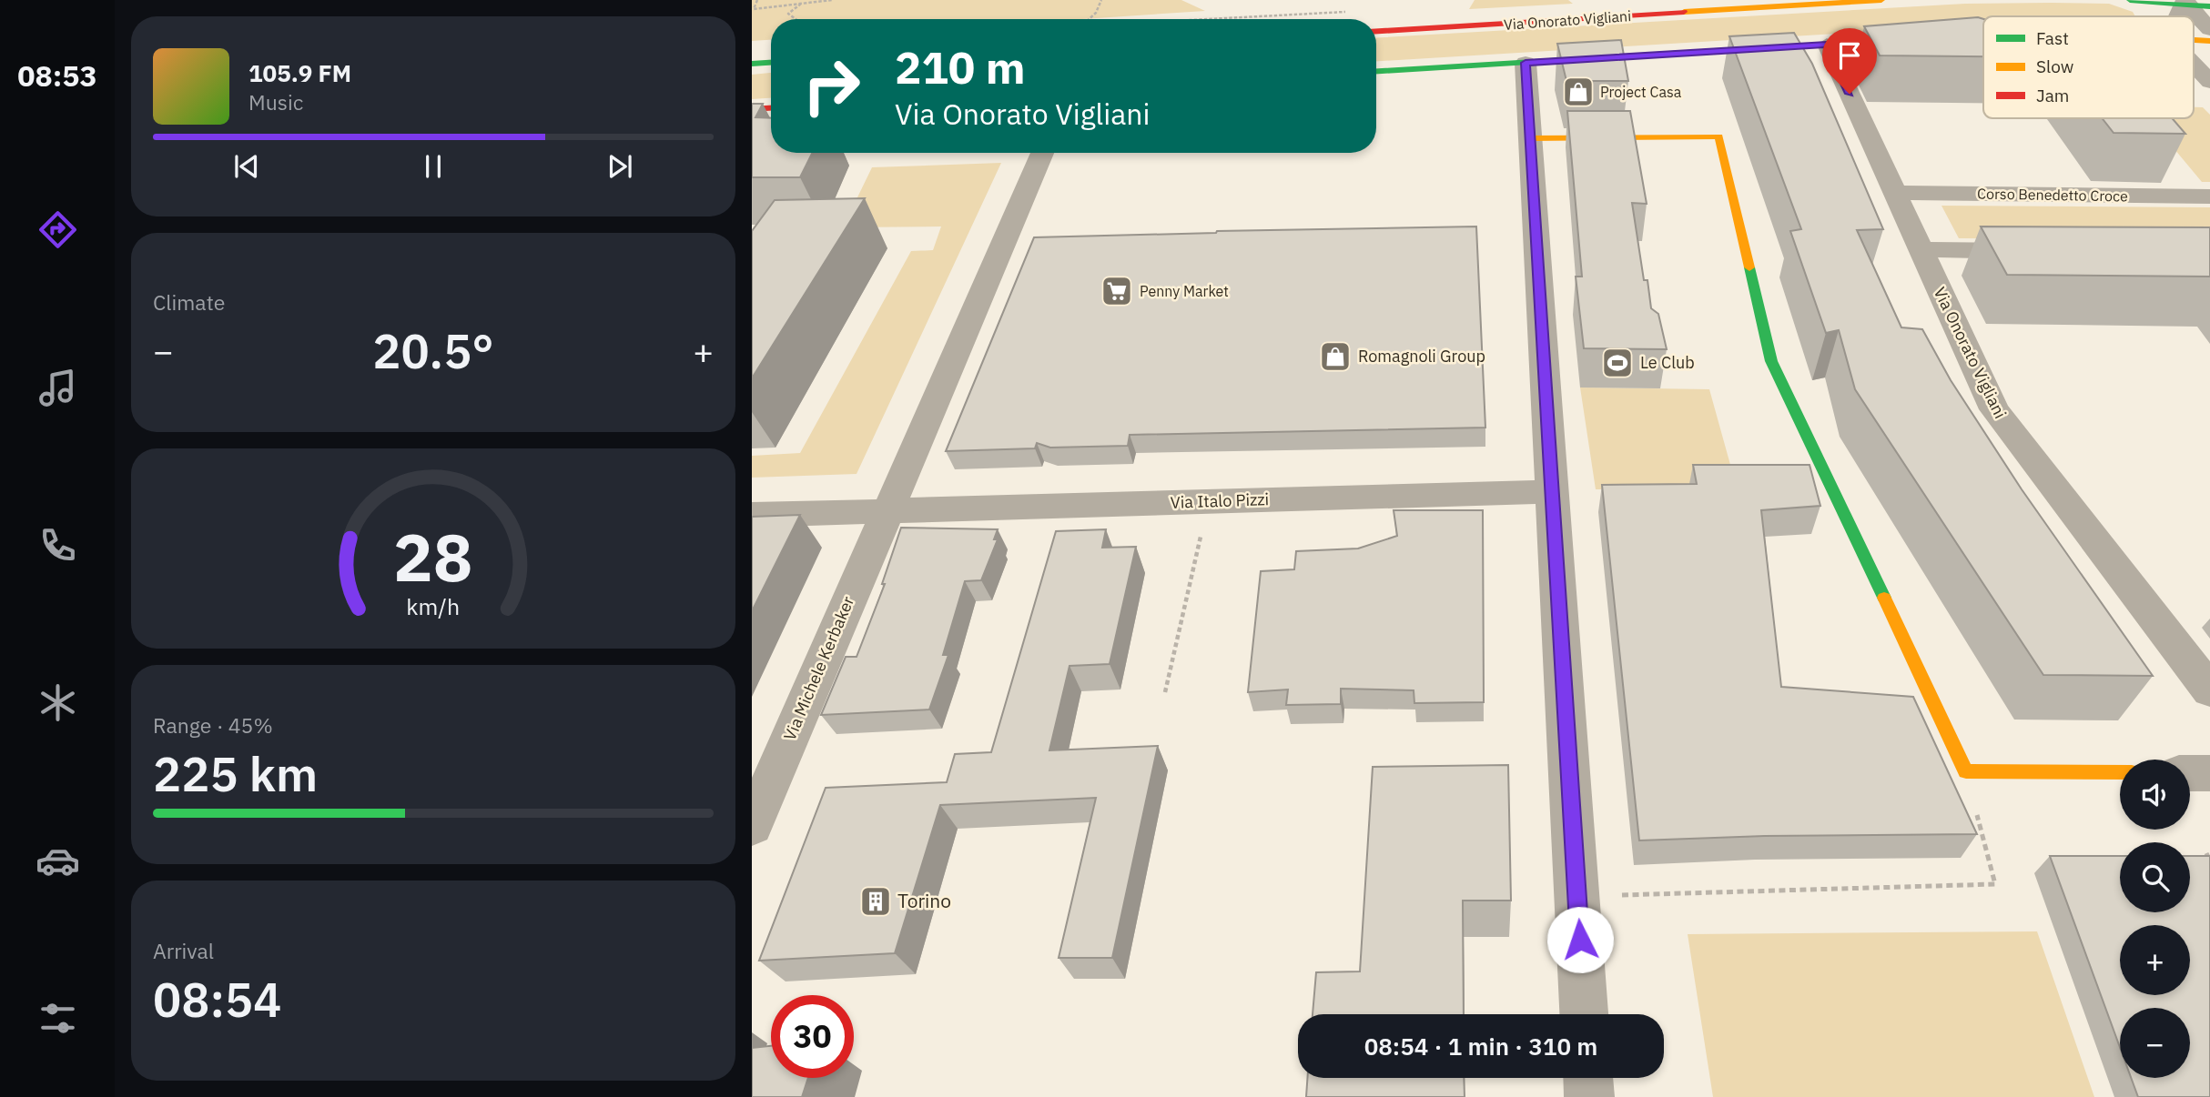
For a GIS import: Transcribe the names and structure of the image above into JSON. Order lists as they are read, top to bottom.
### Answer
{
  "streets": {
    "main road": ["Via Onorato Vigliani"],
    "street": ["Corso Benedetto Croce", "Via Italo Pizzi", "Via Michele Kerbaker"]
  },
  "crossings": [
    ["Via Onorato Vigliani", "Corso Benedetto Croce"],
    ["Via Italo Pizzi", "Via Michele Kerbaker"]
  ],
  "places": {
    "shop": ["Project Casa", "Romagnoli Group"],
    "supermarket": ["Penny Market"],
    "sports": ["Le Club"],
    "building": ["Torino"]
  },
  "legend": ["Fast", "Slow", "Jam"],
  "page": {
    "tabs": "08:53",
    "turn": ["210 m", "Via Onorato Vigliani"],
    "song": ["105.9 FM", "Music"],
    "tile": [
      "Climate",
      ["Range · 45%", "225 km"],
      ["Arrival", "08:54"]
    ],
    "heat": ["−", "20.5°", "+"],
    "map_buttons": ["+", "−"],
    "limit": "30",
    "trip": "08:54 · 1 min · 310 m",
    "gauge": ["28", "km/h"]
  }
}
